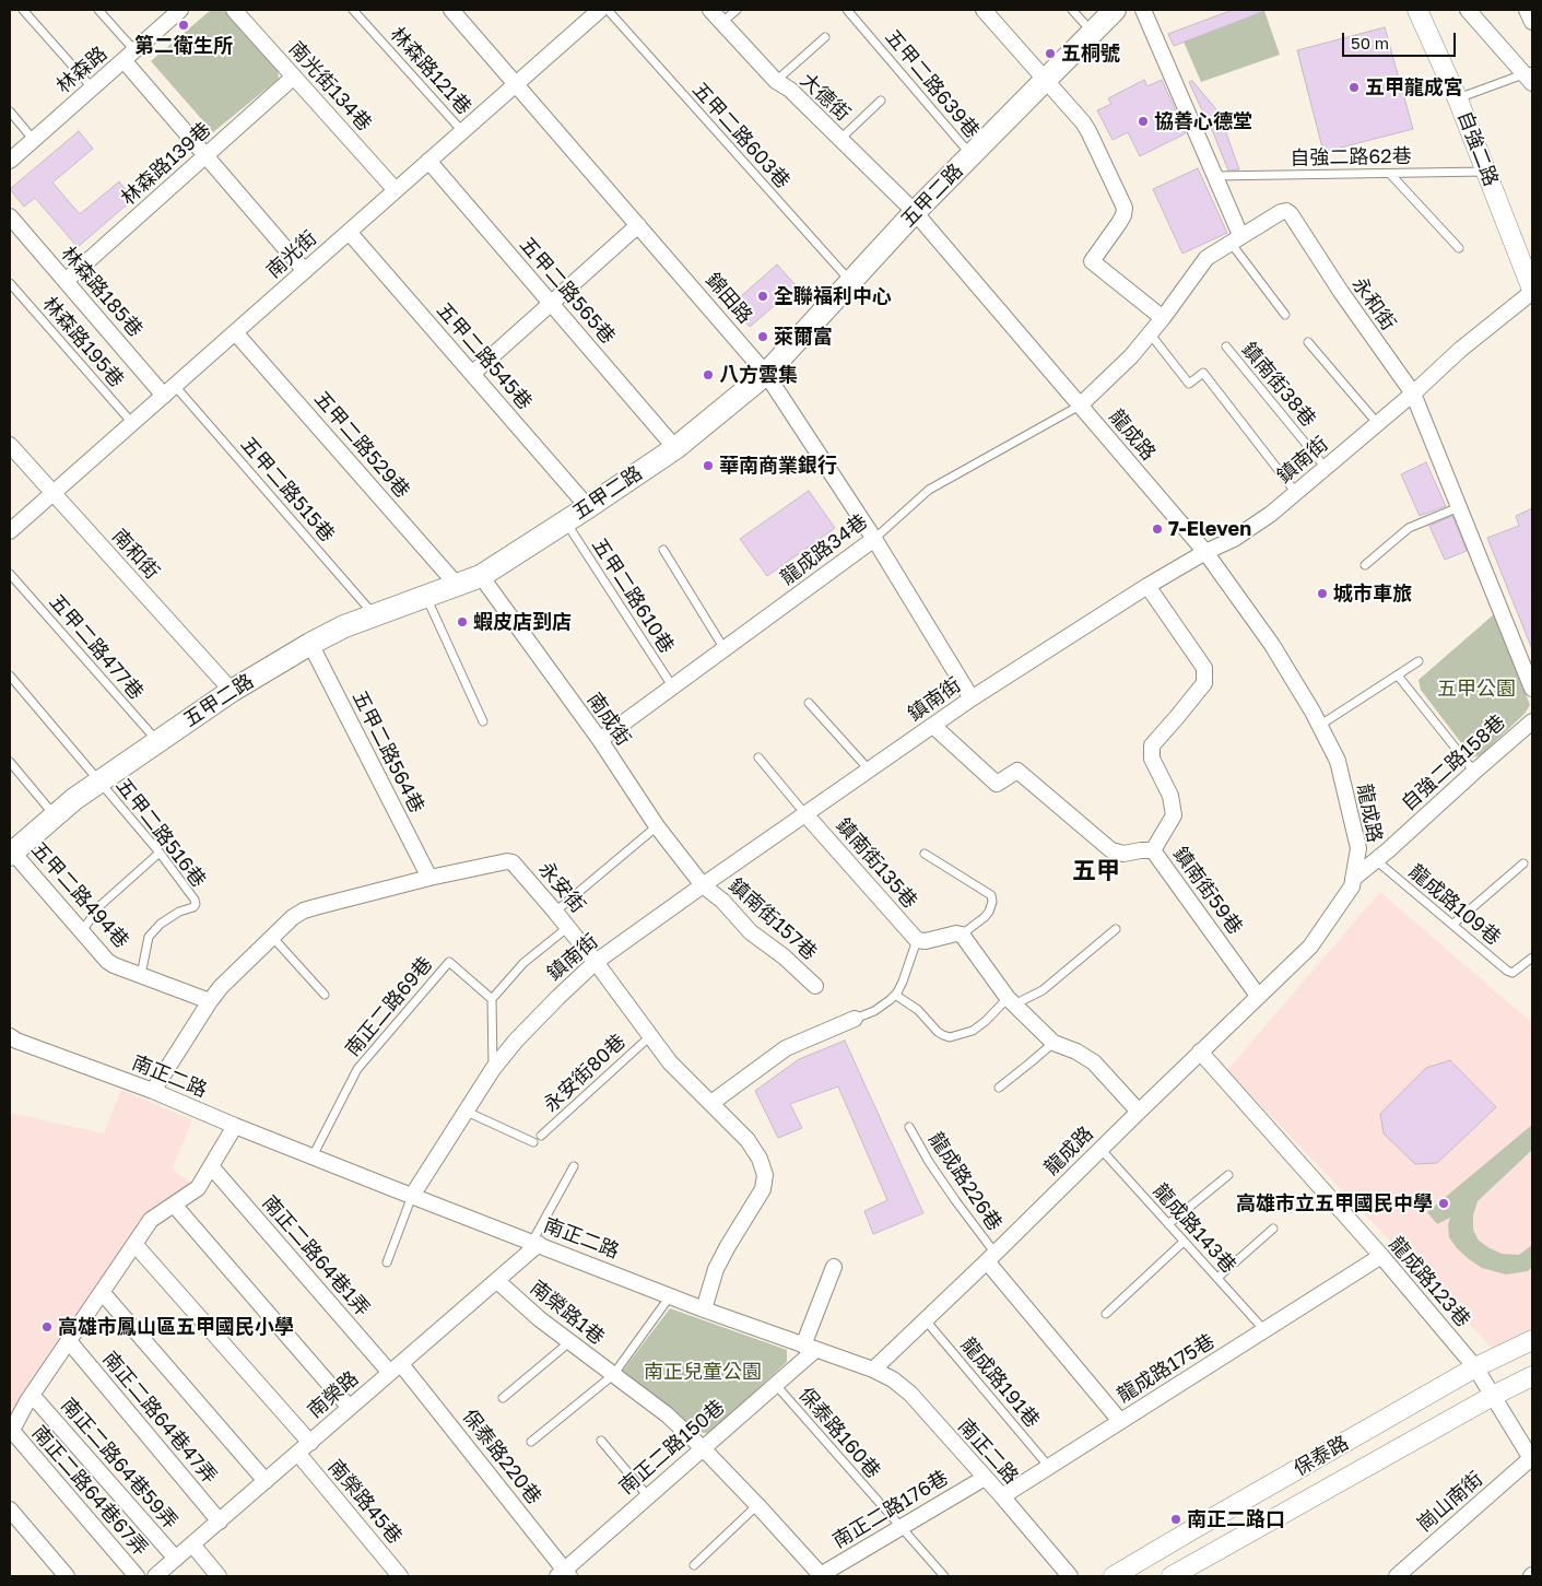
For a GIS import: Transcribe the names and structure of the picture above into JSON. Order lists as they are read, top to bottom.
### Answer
{
  "streets": {
    "main road": ["五甲二路"],
    "street": [
      "林森路",
      "南光街134巷",
      "大德街",
      "自強二路",
      "林森路139巷",
      "南光街",
      "五甲二路565巷",
      "林森路185巷",
      "錦田路",
      "永和街",
      "五甲二路545巷",
      "龍成路",
      "五甲二路529巷",
      "鎮南街",
      "龍成路34巷",
      "南和街",
      "南成街",
      "五甲二路564巷",
      "自強二路158巷",
      "鎮南街135巷",
      "永安街",
      "鎮南街59巷",
      "五甲二路494巷",
      "鎮南街157巷",
      "南正二路",
      "南正二路64巷1弄",
      "龍成路123巷",
      "南榮路1巷",
      "龍成路175巷",
      "南榮路",
      "南正二路64巷47弄",
      "南正二路150巷",
      "保泰路",
      "保泰路220巷",
      "南正二路64巷59弄",
      "南正二路64巷67弄",
      "南榮路45巷",
      "崗山南街",
      "南正二路176巷"
    ],
    "lane": [
      "林森路121巷",
      "五甲二路639巷",
      "五甲二路603巷",
      "自強二路62巷",
      "林森路195巷",
      "鎮南街38巷",
      "五甲二路515巷",
      "五甲二路610巷",
      "五甲二路477巷",
      "五甲二路516巷",
      "龍成路109巷",
      "南正二路69巷",
      "永安街80巷",
      "龍成路226巷",
      "龍成路143巷",
      "龍成路191巷",
      "保泰路160巷"
    ]
  },
  "crossings": [
    ["林森路121巷", "南光街"],
    ["五甲二路639巷", "五甲二路"],
    ["南光街134巷", "林森路139巷"],
    ["南光街134巷", "南光街"],
    ["大德街", "五甲二路"],
    ["大德街", "龍成路"],
    ["五甲二路603巷", "五甲二路"],
    ["自強二路", "自強二路62巷"],
    ["自強二路", "鎮南街"],
    ["林森路139巷", "林森路185巷"],
    ["五甲二路", "五甲二路565巷"],
    ["五甲二路", "錦田路"],
    ["五甲二路", "五甲二路545巷"],
    ["五甲二路", "龍成路"],
    ["五甲二路", "五甲二路529巷"],
    ["五甲二路", "五甲二路515巷"],
    ["五甲二路", "南和街"],
    ["五甲二路", "五甲二路610巷"],
    ["五甲二路", "五甲二路477巷"],
    ["五甲二路", "南成街"],
    ["五甲二路", "五甲二路564巷"],
    ["五甲二路", "五甲二路516巷"],
    ["五甲二路", "五甲二路494巷"],
    ["南光街", "五甲二路565巷"],
    ["南光街", "林森路185巷"],
    ["南光街", "錦田路"],
    ["南光街", "林森路195巷"],
    ["南光街", "五甲二路545巷"],
    ["南光街", "五甲二路529巷"],
    ["南光街", "五甲二路515巷"],
    ["南光街", "南和街"],
    ["林森路185巷", "五甲二路515巷"],
    ["錦田路", "鎮南街"],
    ["錦田路", "龍成路34巷"],
    ["永和街", "龍成路"],
    ["永和街", "鎮南街"],
    ["永和街", "龍成路34巷"],
    ["鎮南街38巷", "鎮南街"],
    ["龍成路", "鎮南街"],
    ["龍成路", "龍成路34巷"],
    ["龍成路", "自強二路158巷"],
    ["龍成路", "鎮南街59巷"],
    ["龍成路", "南正二路"],
    ["龍成路", "龍成路226巷"],
    ["龍成路", "龍成路143巷"],
    ["龍成路", "龍成路123巷"],
    ["龍成路", "龍成路175巷"],
    ["龍成路", "龍成路191巷"],
    ["鎮南街", "南成街"],
    ["鎮南街", "鎮南街135巷"],
    ["鎮南街", "永安街"],
    ["鎮南街", "鎮南街59巷"],
    ["鎮南街", "鎮南街157巷"],
    ["鎮南街", "南正二路"],
    ["龍成路34巷", "五甲二路610巷"],
    ["龍成路34巷", "南成街"],
    ["南成街", "鎮南街157巷"],
    ["五甲二路564巷", "永安街"],
    ["自強二路158巷", "龍成路109巷"],
    ["五甲二路516巷", "五甲二路494巷"],
    ["永安街", "五甲二路494巷"],
    ["永安街", "永安街80巷"],
    ["永安街", "南正二路"],
    ["南正二路69巷", "南正二路"],
    ["南正二路", "南榮路"],
    ["南正二路", "南正二路150巷"],
    ["南正二路", "南正二路176巷"],
    ["龍成路226巷", "龍成路175巷"],
    ["龍成路143巷", "龍成路175巷"],
    ["南正二路64巷1弄", "南榮路"],
    ["南正二路64巷1弄", "保泰路220巷"],
    ["龍成路123巷", "龍成路175巷"],
    ["龍成路123巷", "保泰路"],
    ["龍成路123巷", "崗山南街"],
    ["南榮路1巷", "南榮路"],
    ["南榮路1巷", "南正二路150巷"],
    ["南榮路1巷", "南正二路176巷"],
    ["南榮路", "南正二路64巷47弄"],
    ["南榮路", "保泰路220巷"],
    ["南榮路", "南正二路64巷59弄"],
    ["南榮路", "南榮路45巷"],
    ["保泰路160巷", "南正二路150巷"],
    ["保泰路160巷", "南正二路176巷"],
    ["南正二路150巷", "保泰路220巷"]
  ],
  "districts": ["五甲"],
  "parks": ["五甲公園", "南正兒童公園"],
  "places": [
    "第二衛生所",
    "五桐號",
    "五甲龍成宮",
    "協善心德堂",
    "全聯福利中心",
    "萊爾富",
    "八方雲集",
    "華南商業銀行",
    "7-Eleven",
    "城市車旅",
    "蝦皮店到店",
    "高雄市立五甲國民中學",
    "高雄市鳳山區五甲國民小學",
    "南正二路口"
  ],
  "scale_bar": "50 m"
}
